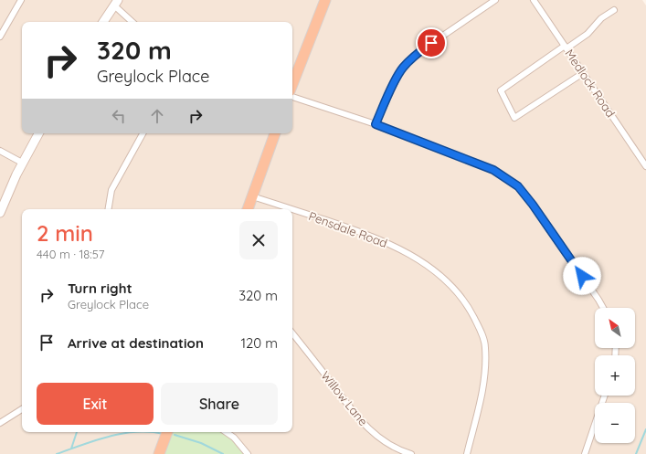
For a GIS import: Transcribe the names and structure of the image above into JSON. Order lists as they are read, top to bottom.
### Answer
{
  "streets": {
    "street": ["Medlock Road", "Pensdale Road", "Willow Lane"]
  },
  "north": "top left",
  "page": {
    "turn": ["320 m", "Greylock Place"],
    "heading": ["2 min", "440 m · 18:57"],
    "list": [
      {
        "name": "Turn right",
        "note": "Greylock Place",
        "value": "320 m"
      },
      {
        "name": "Arrive at destination",
        "value": "120 m"
      }
    ],
    "map_buttons": ["+", "−"],
    "buttons": ["Exit", "Share"]
  }
}
